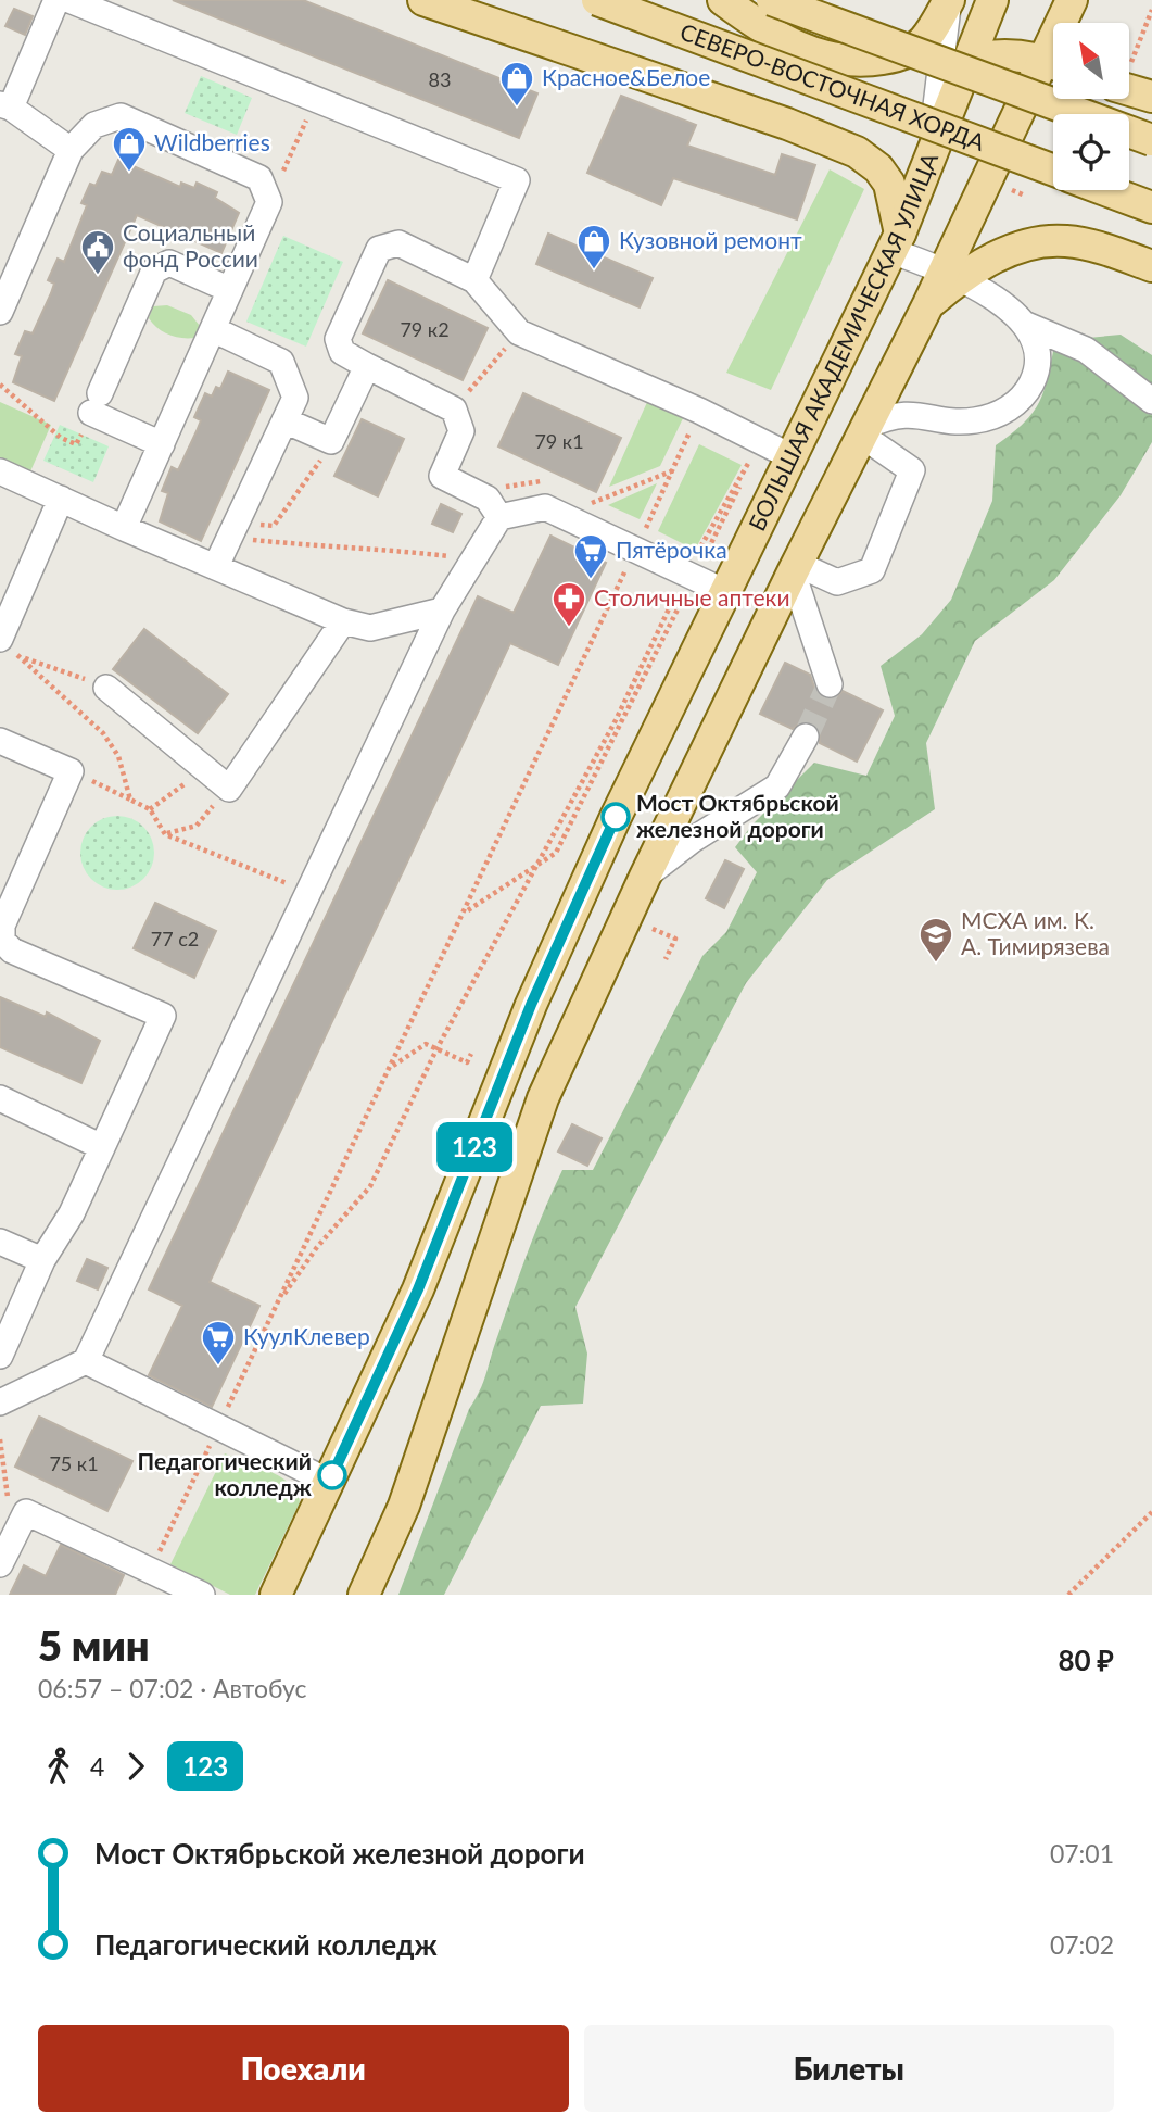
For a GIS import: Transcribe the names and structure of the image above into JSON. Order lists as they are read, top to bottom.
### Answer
{
  "streets": {
    "main road": ["СЕВЕРО-ВОСТОЧНАЯ ХОРДА", "БОЛЬШАЯ АКАДЕМИЧЕСКАЯ УЛИЦА"]
  },
  "places": {
    "shop": ["Красное&Белое", "Wildberries", "Кузовной ремонт"],
    "public building": ["Социальный фонд России"],
    "supermarket": ["Пятёрочка", "КуулКлевер"],
    "pharmacy": ["Столичные аптеки"],
    "other": ["Мост Октябрьской железной дороги", "Педагогический колледж"],
    "school or university": ["МСХА им. К. А. Тимирязева"]
  },
  "lines": ["bus line 123"],
  "house_numbers": [
    "83",
    "79 к2",
    "79 к1",
    "77 с2",
    "75 к1"
  ],
  "north": "top left",
  "page": {
    "on_map": "123",
    "heading": ["5 мин", "06:57 – 07:02 · Автобус", "80 ₽"],
    "legs": ["4", "123"],
    "list": [
      {
        "name": "Мост Октябрьской железной дороги",
        "value": "07:01"
      },
      {
        "name": "Педагогический колледж",
        "value": "07:02"
      }
    ],
    "buttons": ["Поехали", "Билеты"]
  }
}
